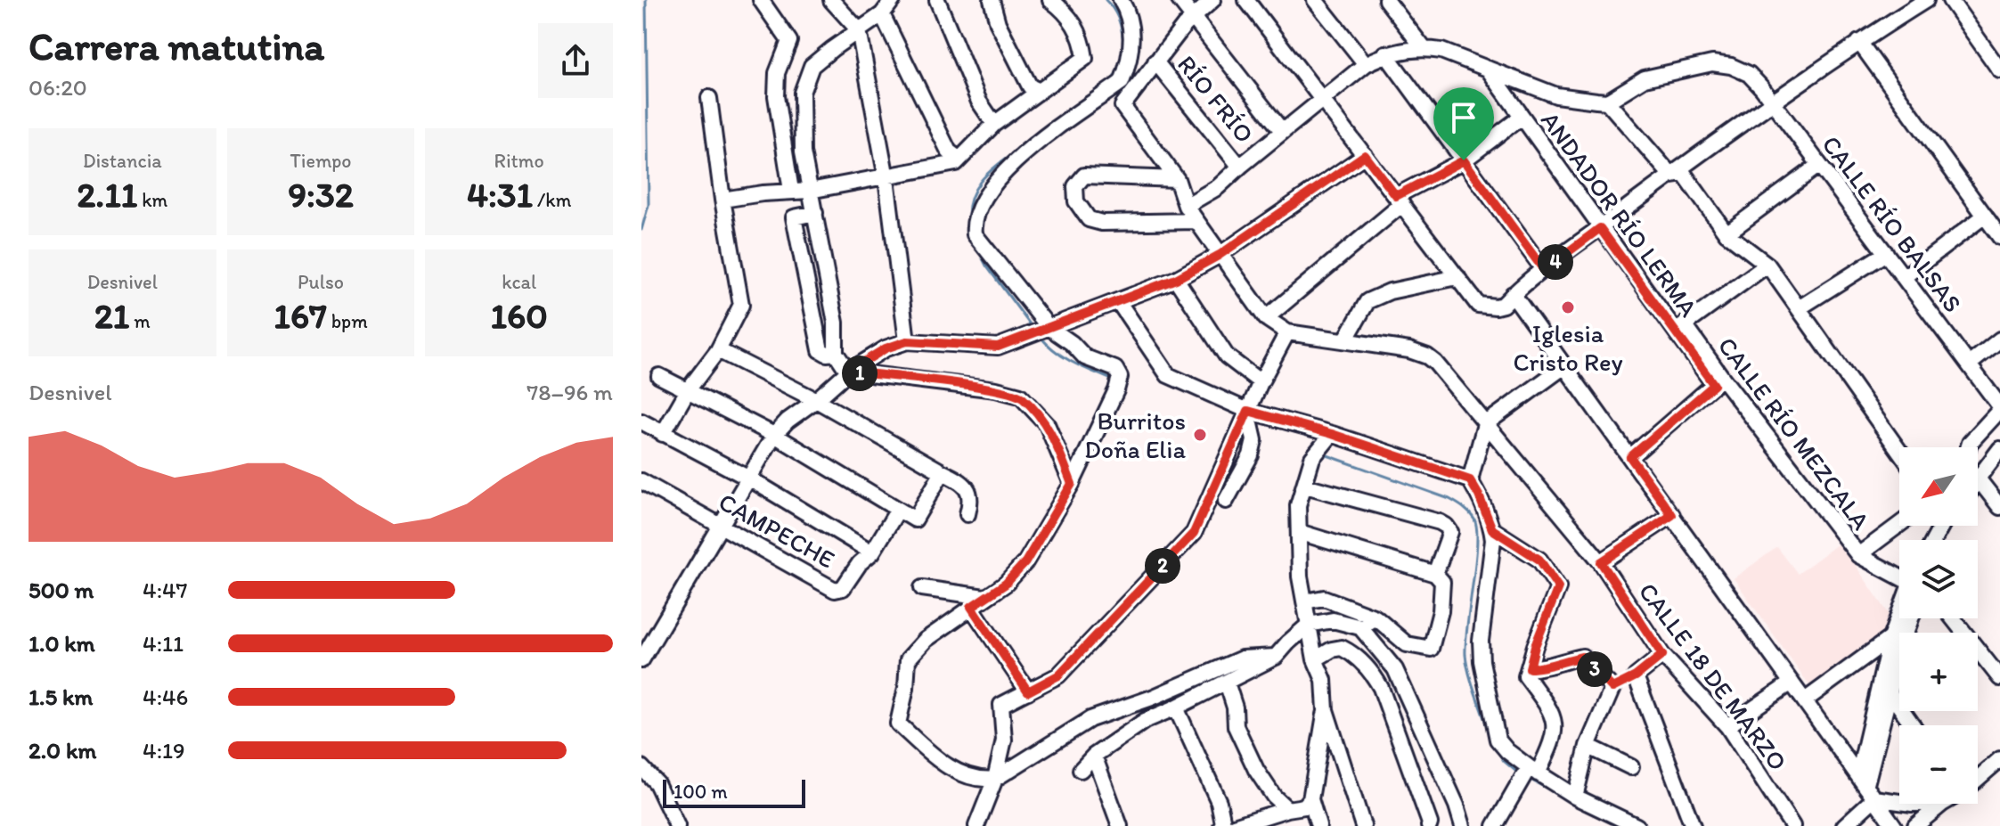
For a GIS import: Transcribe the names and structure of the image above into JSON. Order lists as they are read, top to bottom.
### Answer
{
  "streets": {
    "street": [
      "RÍO FRÍO",
      "ANDADOR RÍO LERMA",
      "CALLE RÍO BALSAS",
      "CALLE RÍO MEZCALA",
      "CAMPECHE",
      "CALLE 18 DE MARZO"
    ]
  },
  "crossings": [
    ["ANDADOR RÍO LERMA", "CALLE RÍO MEZCALA"]
  ],
  "places": ["Iglesia Cristo Rey", "Burritos Doña Elia"],
  "scale_bar": "100 m",
  "north": "bottom left",
  "page": {
    "heading": ["Carrera matutina", "06:20"],
    "stats": [
      ["Distancia", "2.11 km"],
      ["Tiempo", "9:32"],
      ["Ritmo", "4:31 /km"],
      ["Desnivel", "21 m"],
      ["Pulso", "167 bpm"],
      ["kcal", "160"]
    ],
    "pins": [
      "4",
      "1",
      "2",
      "3"
    ],
    "chart": ["Desnivel", "78–96 m"],
    "map_buttons": ["+", "−"],
    "list": [
      {
        "name": "500 m",
        "note": "4:47"
      },
      {
        "name": "1.0 km",
        "note": "4:11"
      },
      {
        "name": "1.5 km",
        "note": "4:46"
      },
      {
        "name": "2.0 km",
        "note": "4:19"
      }
    ],
    "scale": "100 m"
  }
}
